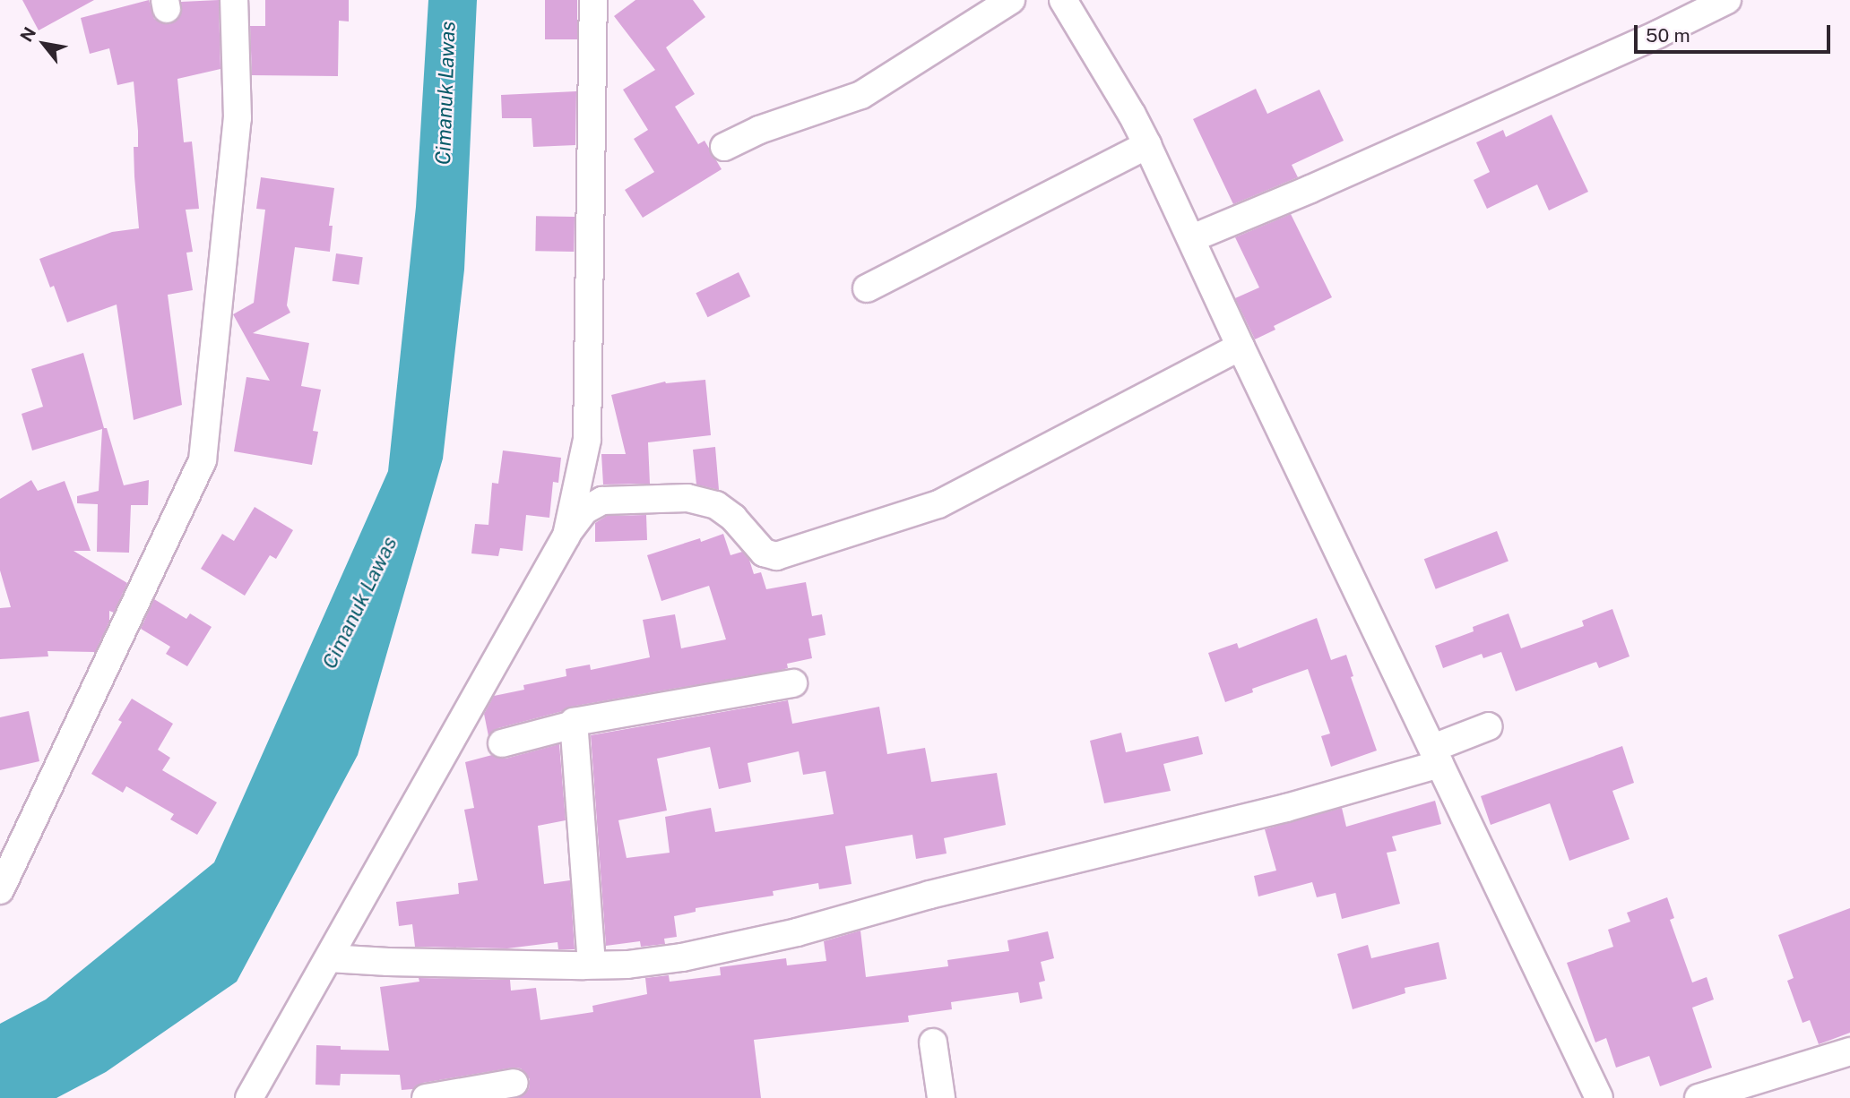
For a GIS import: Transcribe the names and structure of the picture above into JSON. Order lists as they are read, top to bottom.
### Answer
{
  "water": ["Cimanuk Lawas"],
  "scale_bar": "50 m",
  "north": "top left"
}
